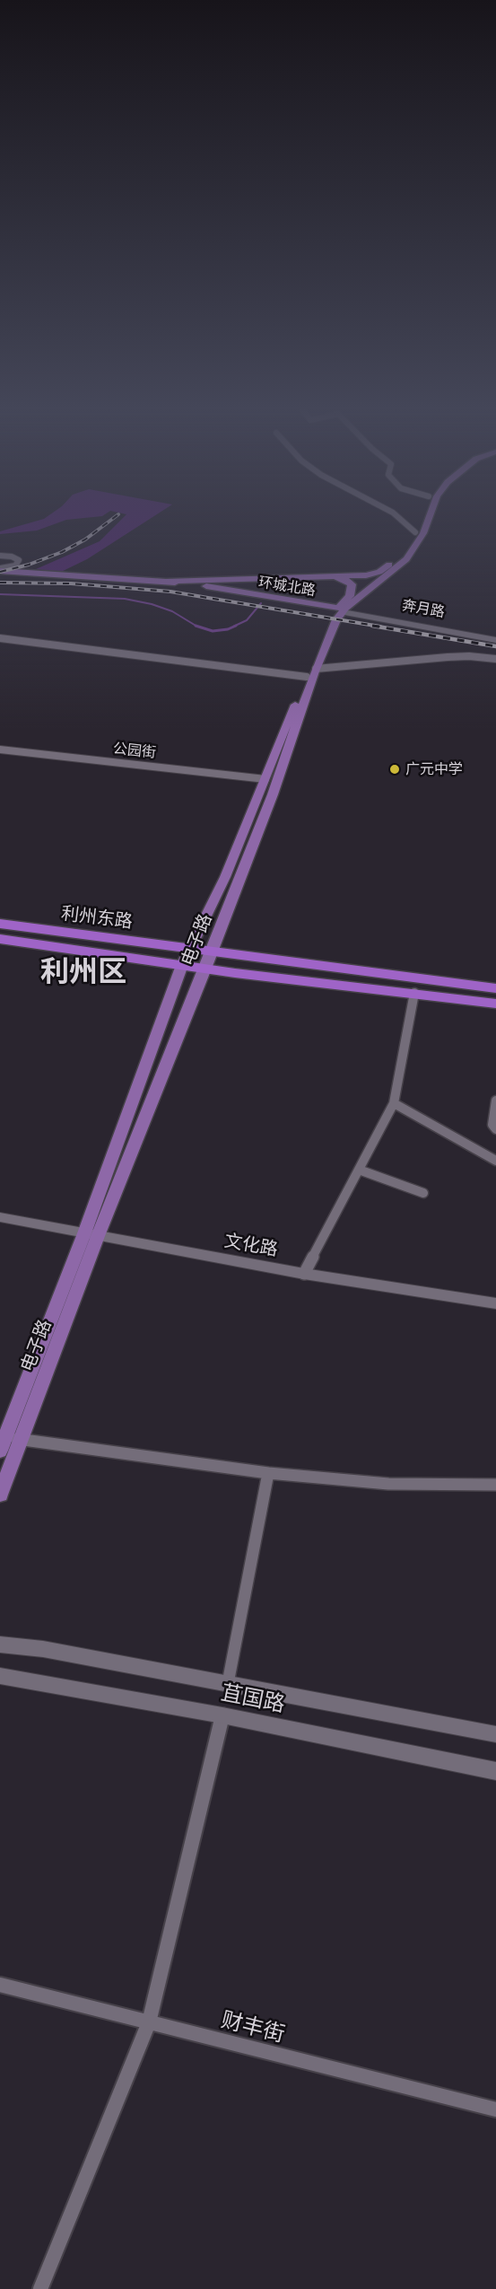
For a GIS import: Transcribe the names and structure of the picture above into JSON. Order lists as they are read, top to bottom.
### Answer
{
  "streets": {
    "highway": ["利州东路"],
    "main road": ["环城北路", "电子路"],
    "street": [
      "奔月路",
      "公园街",
      "文化路",
      "苴国路",
      "财丰街"
    ]
  },
  "crossings": [
    ["环城北路", "奔月路"],
    ["环城北路", "电子路"],
    ["奔月路", "电子路"],
    ["公园街", "电子路"],
    ["利州东路", "电子路"],
    ["电子路", "文化路"]
  ],
  "districts": ["利州区"],
  "places": ["广元中学"]
}
